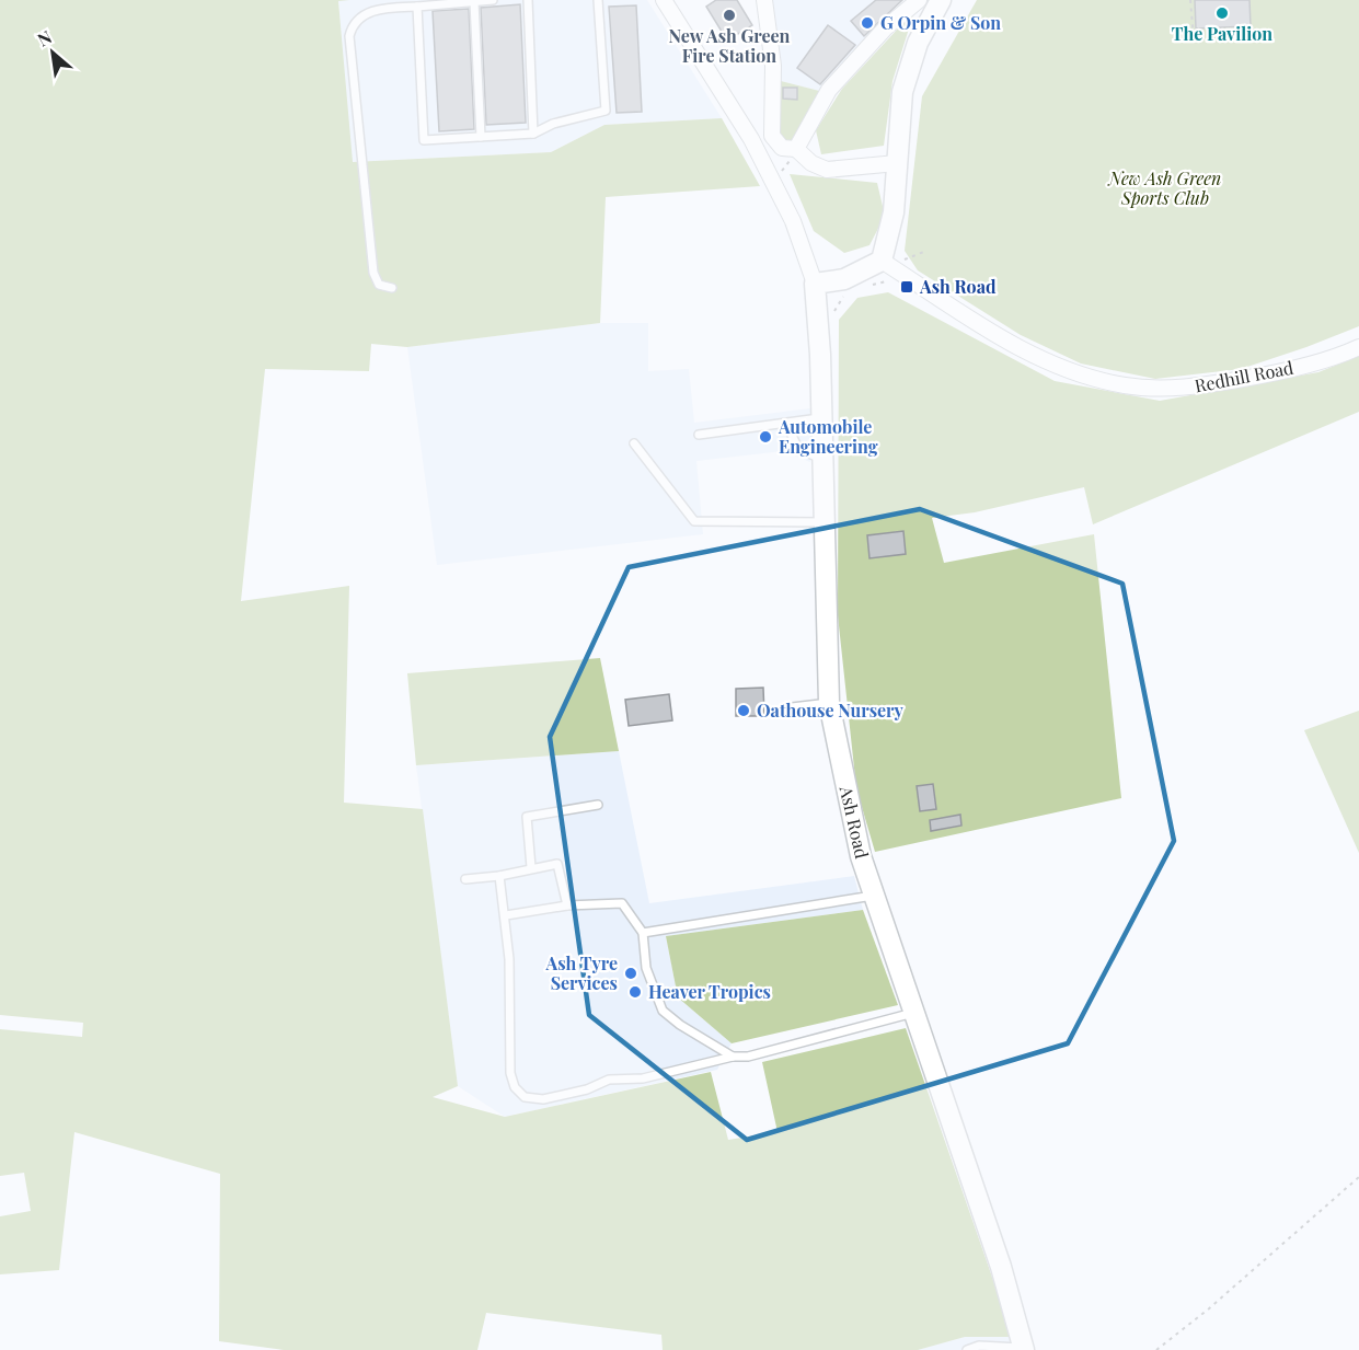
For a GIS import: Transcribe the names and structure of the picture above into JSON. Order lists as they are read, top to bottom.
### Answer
{
  "streets": {
    "street": ["Redhill Road", "Ash Road"]
  },
  "parks": ["New Ash Green Sports Club"],
  "places": {
    "other": [
      "The Pavilion",
      "New Ash Green Fire Station",
      "G Orpin & Son",
      "Automobile Engineering",
      "Oathouse Nursery",
      "Ash Tyre Services",
      "Heaver Tropics"
    ],
    "transit": ["Ash Road"]
  },
  "north": "top left"
}
